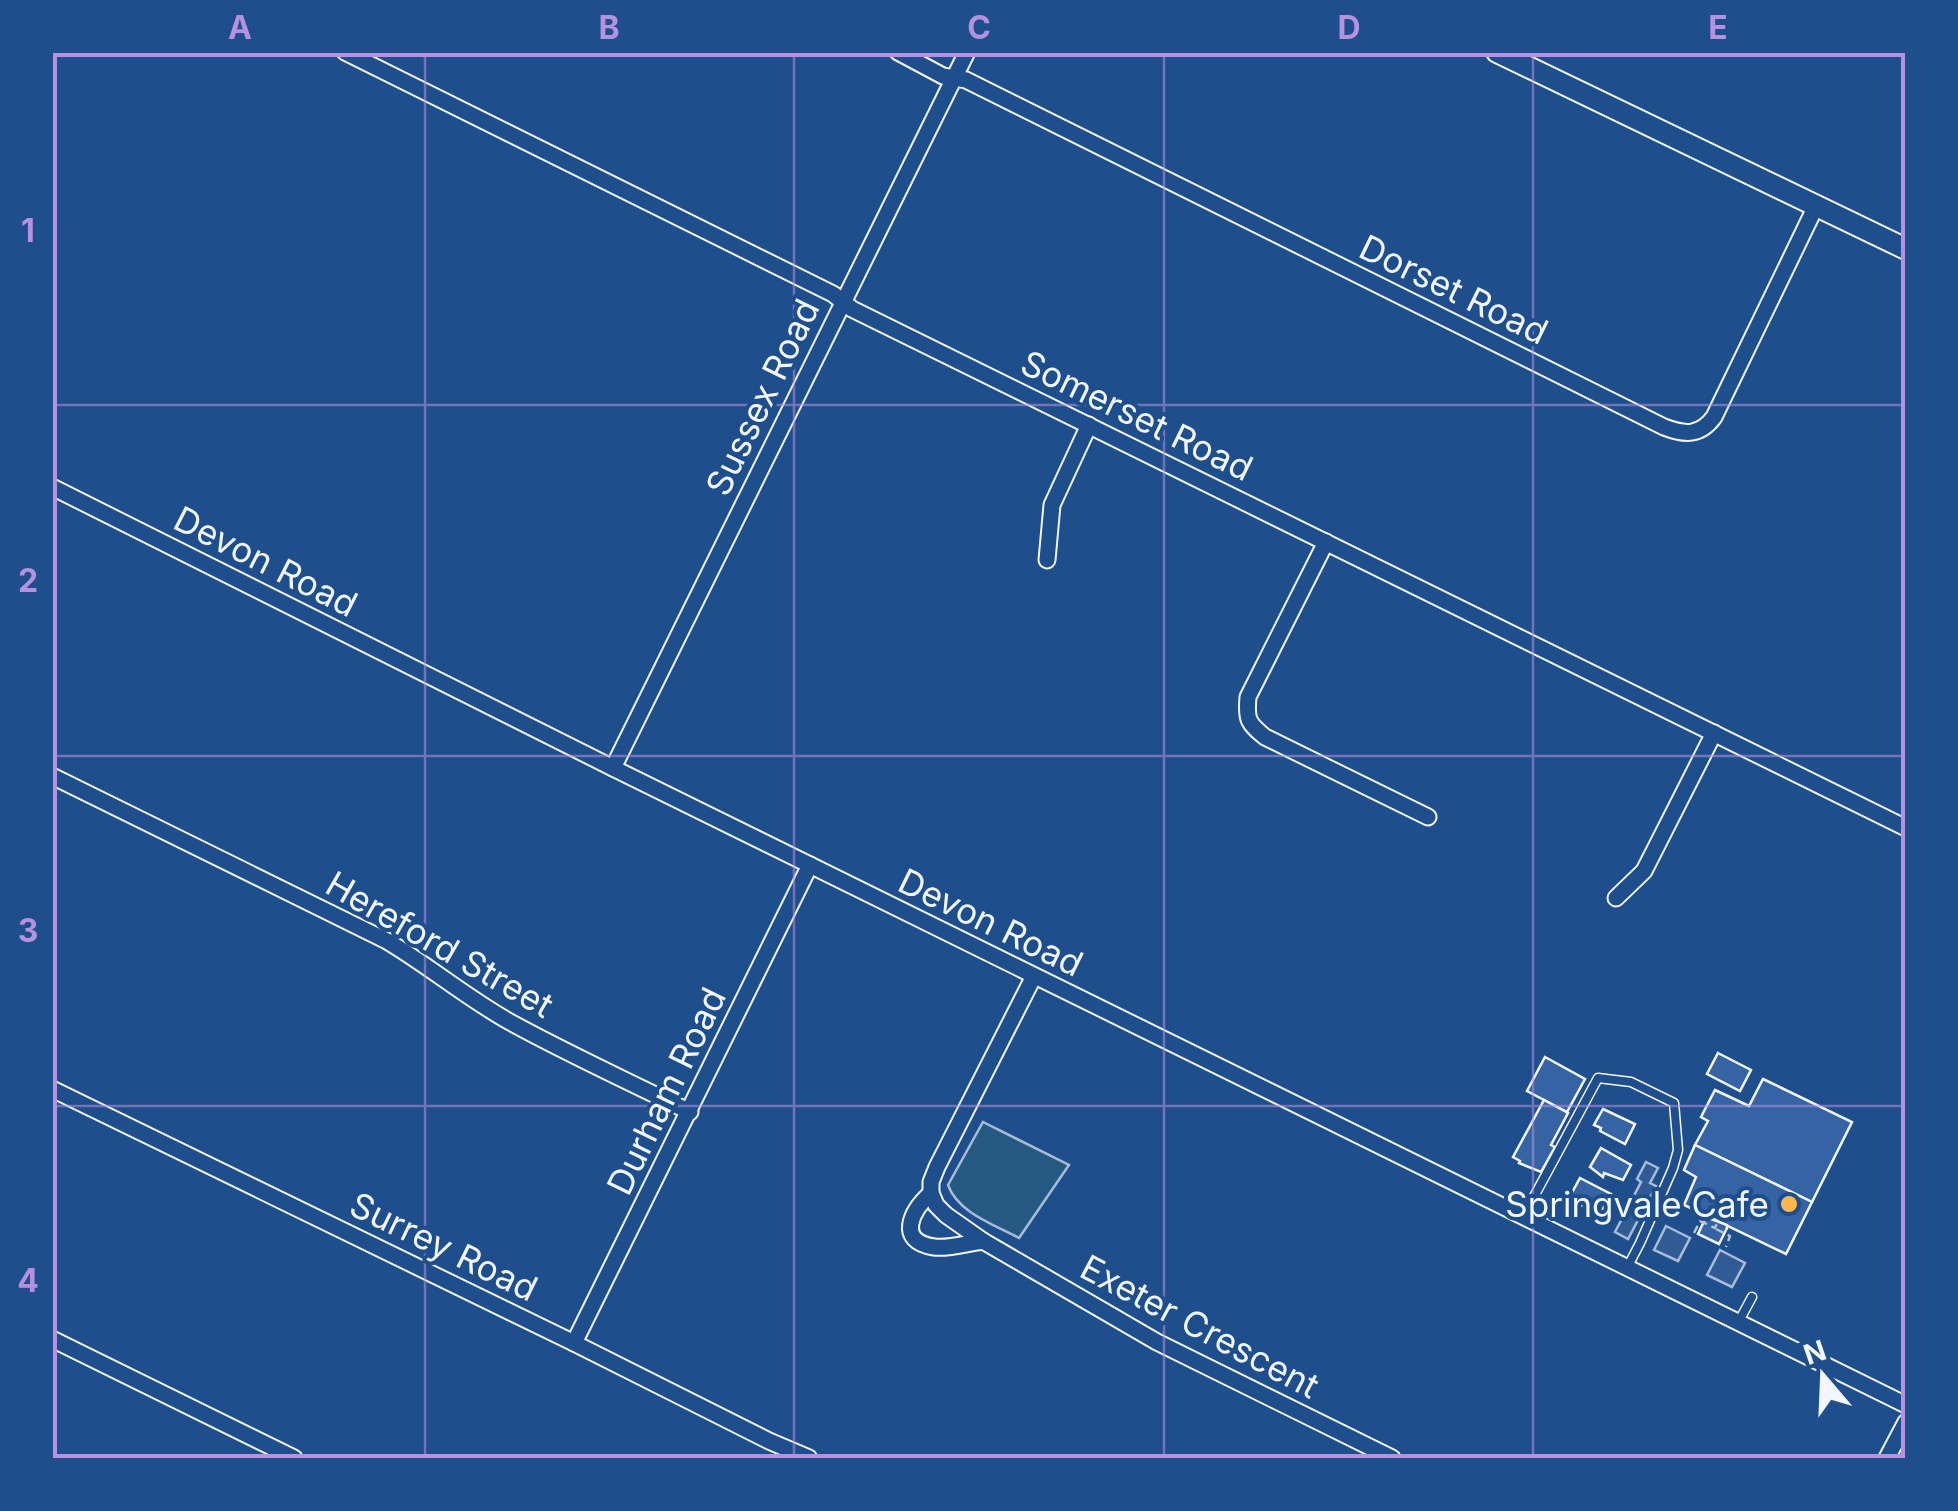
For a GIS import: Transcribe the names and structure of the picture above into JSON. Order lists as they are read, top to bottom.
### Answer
{
  "streets": {
    "street": [
      "Dorset Road",
      "Sussex Road",
      "Somerset Road",
      "Devon Road",
      "Hereford Street",
      "Durham Road",
      "Surrey Road",
      "Exeter Crescent"
    ]
  },
  "crossings": [
    ["Dorset Road", "Sussex Road"],
    ["Sussex Road", "Somerset Road"],
    ["Sussex Road", "Devon Road"],
    ["Devon Road", "Durham Road"],
    ["Hereford Street", "Durham Road"],
    ["Durham Road", "Surrey Road"]
  ],
  "places": ["Springvale Cafe"],
  "north": "top",
  "grid": {
    "columns": [
      "A",
      "B",
      "C",
      "D",
      "E"
    ],
    "rows": [
      "1",
      "2",
      "3",
      "4"
    ]
  }
}
